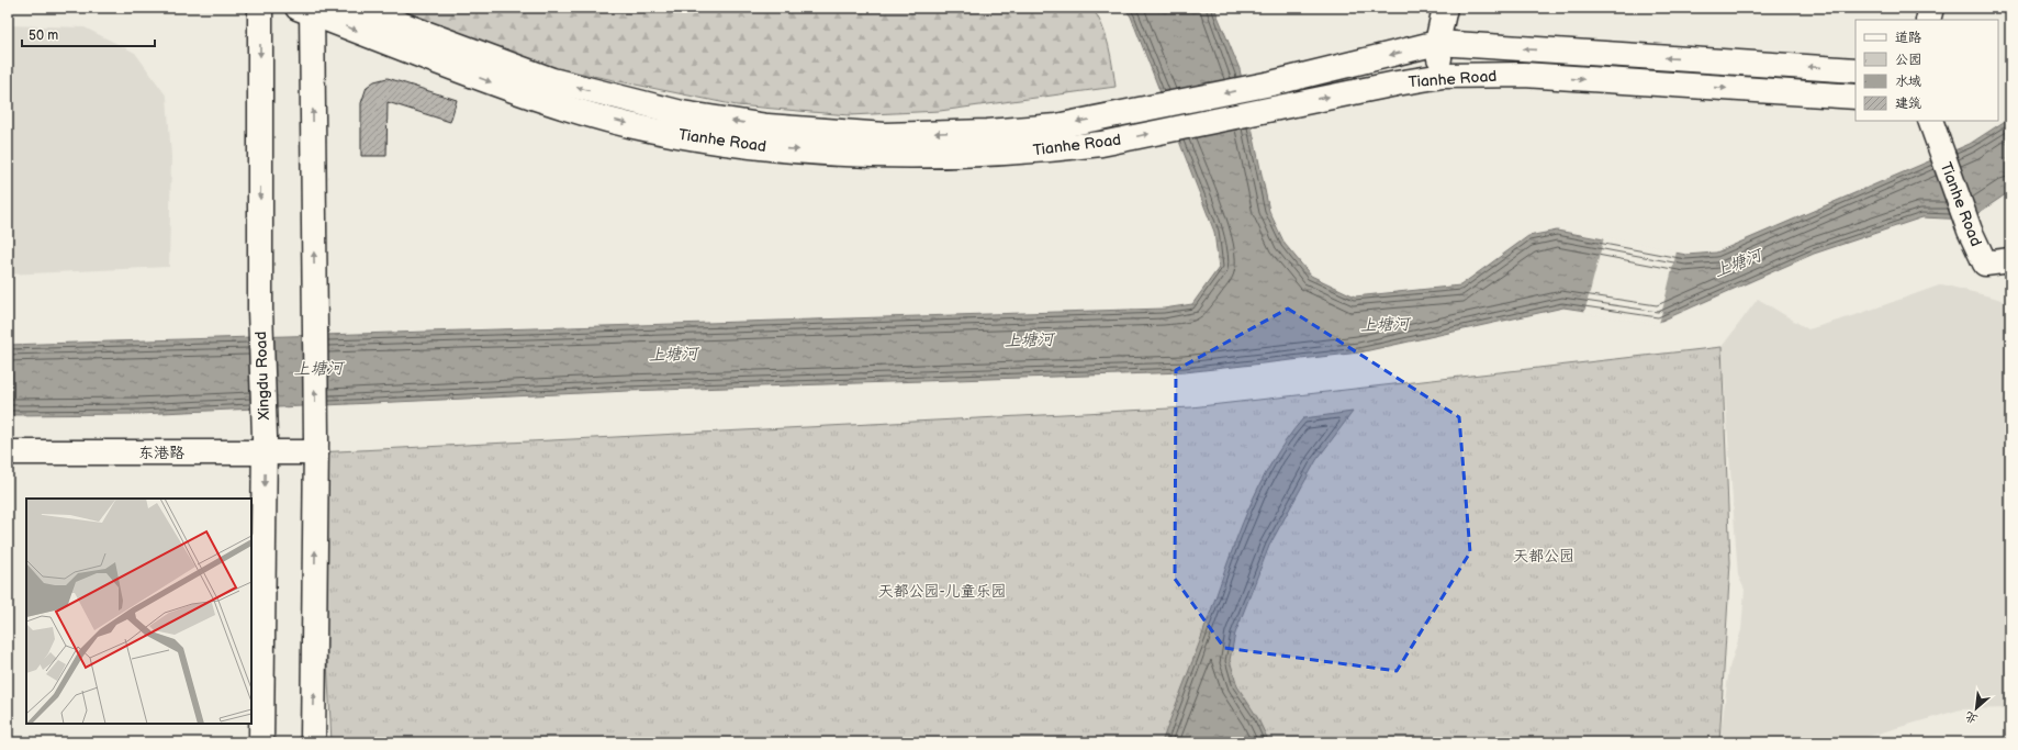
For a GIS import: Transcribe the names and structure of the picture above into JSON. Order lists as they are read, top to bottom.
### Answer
{
  "streets": {
    "main road": ["Tianhe Road", "Xingdu Road", "东港路"]
  },
  "crossings": [
    ["Xingdu Road", "东港路"]
  ],
  "water": ["上塘河"],
  "parks": ["天都公园", "天都公园-儿童乐园"],
  "legend": [
    "道路",
    "公园",
    "水域",
    "建筑"
  ],
  "scale_bar": "50 m",
  "north": "bottom left"
}
